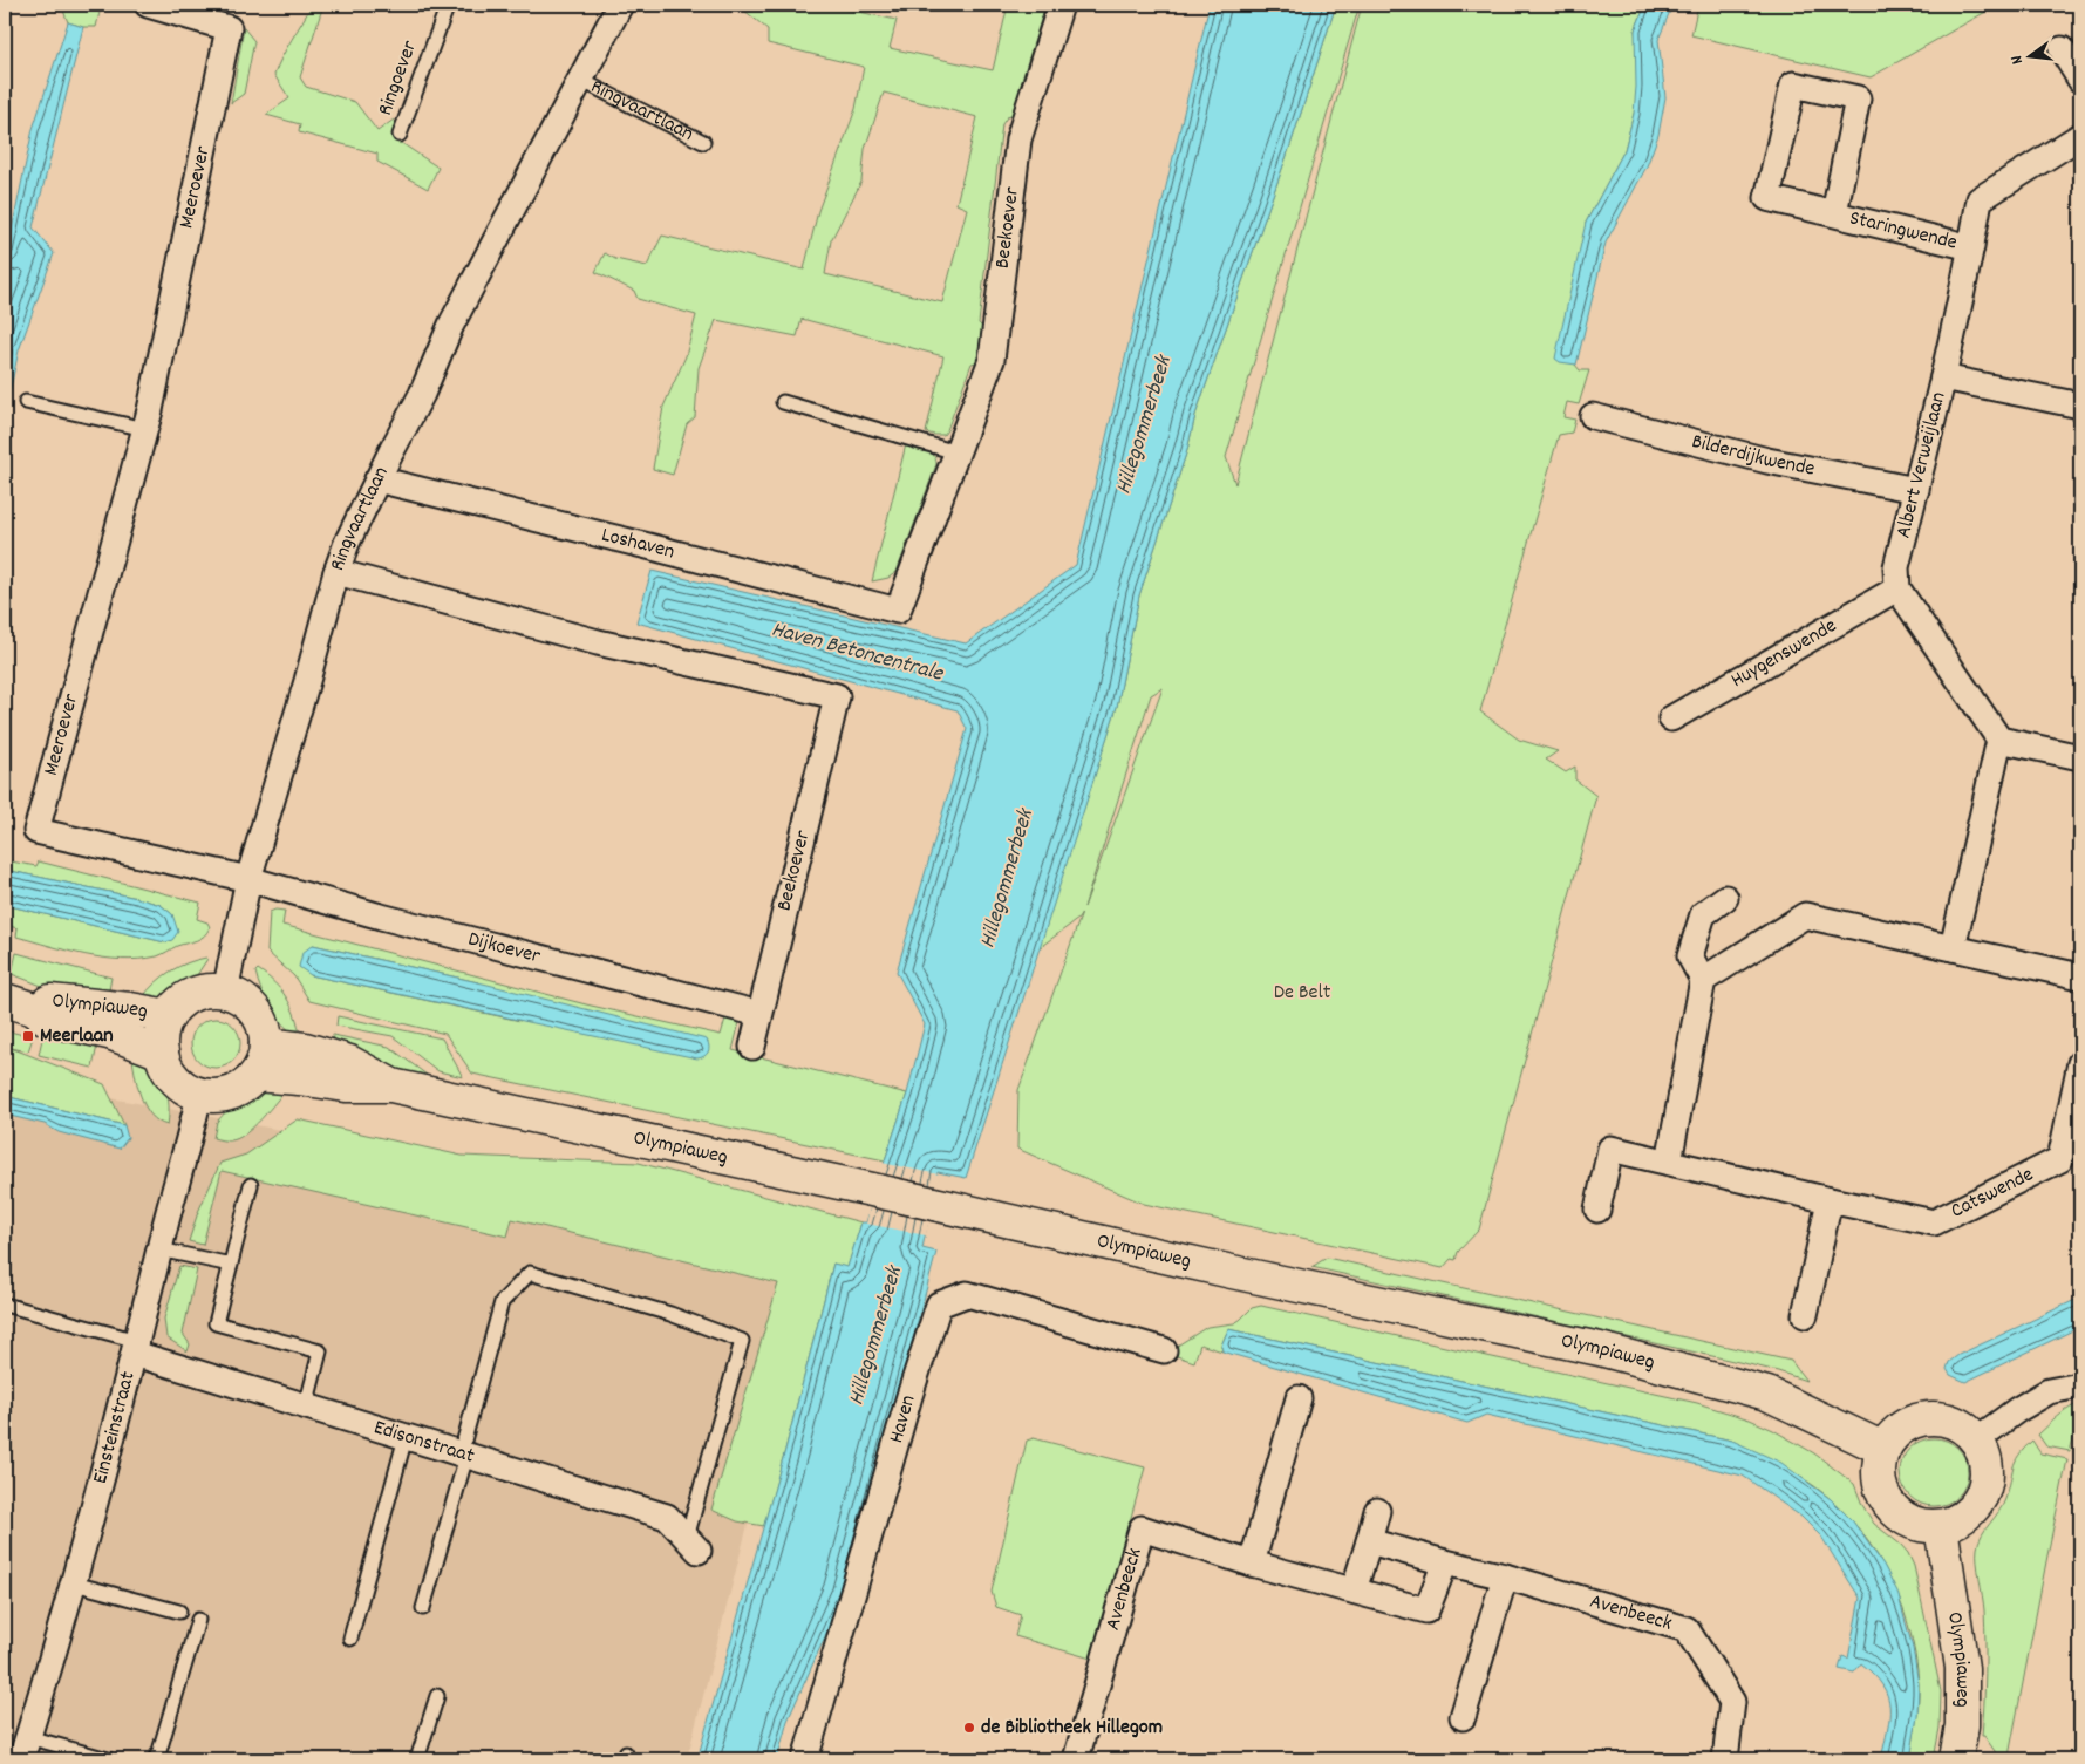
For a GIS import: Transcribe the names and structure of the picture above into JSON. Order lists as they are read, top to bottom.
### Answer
{
  "streets": {
    "main road": ["Olympiaweg"],
    "street": [
      "Ringvaartlaan",
      "Meeroever",
      "Beekoever",
      "Staringwende",
      "Bilderdijkwende",
      "Albert Verweijlaan",
      "Loshaven",
      "Huygenswende",
      "Dijkoever",
      "Catswende",
      "Haven",
      "Einsteinstraat",
      "Edisonstraat",
      "Avenbeeck"
    ],
    "lane": ["Ringoever"]
  },
  "crossings": [
    ["Ringvaartlaan", "Meeroever"],
    ["Ringvaartlaan", "Beekoever"],
    ["Ringvaartlaan", "Loshaven"],
    ["Ringvaartlaan", "Dijkoever"],
    ["Ringvaartlaan", "Olympiaweg"],
    ["Ringvaartlaan", "Einsteinstraat"],
    ["Meeroever", "Dijkoever"],
    ["Beekoever", "Loshaven"],
    ["Beekoever", "Dijkoever"],
    ["Staringwende", "Albert Verweijlaan"],
    ["Bilderdijkwende", "Albert Verweijlaan"],
    ["Albert Verweijlaan", "Huygenswende"],
    ["Olympiaweg", "Einsteinstraat"],
    ["Einsteinstraat", "Edisonstraat"]
  ],
  "water": ["Hillegommerbeek", "Haven Betoncentrale"],
  "parks": ["De Belt"],
  "places": {
    "transit": ["Meerlaan"],
    "other": ["de Bibliotheek Hillegom"]
  },
  "north": "left"
}
